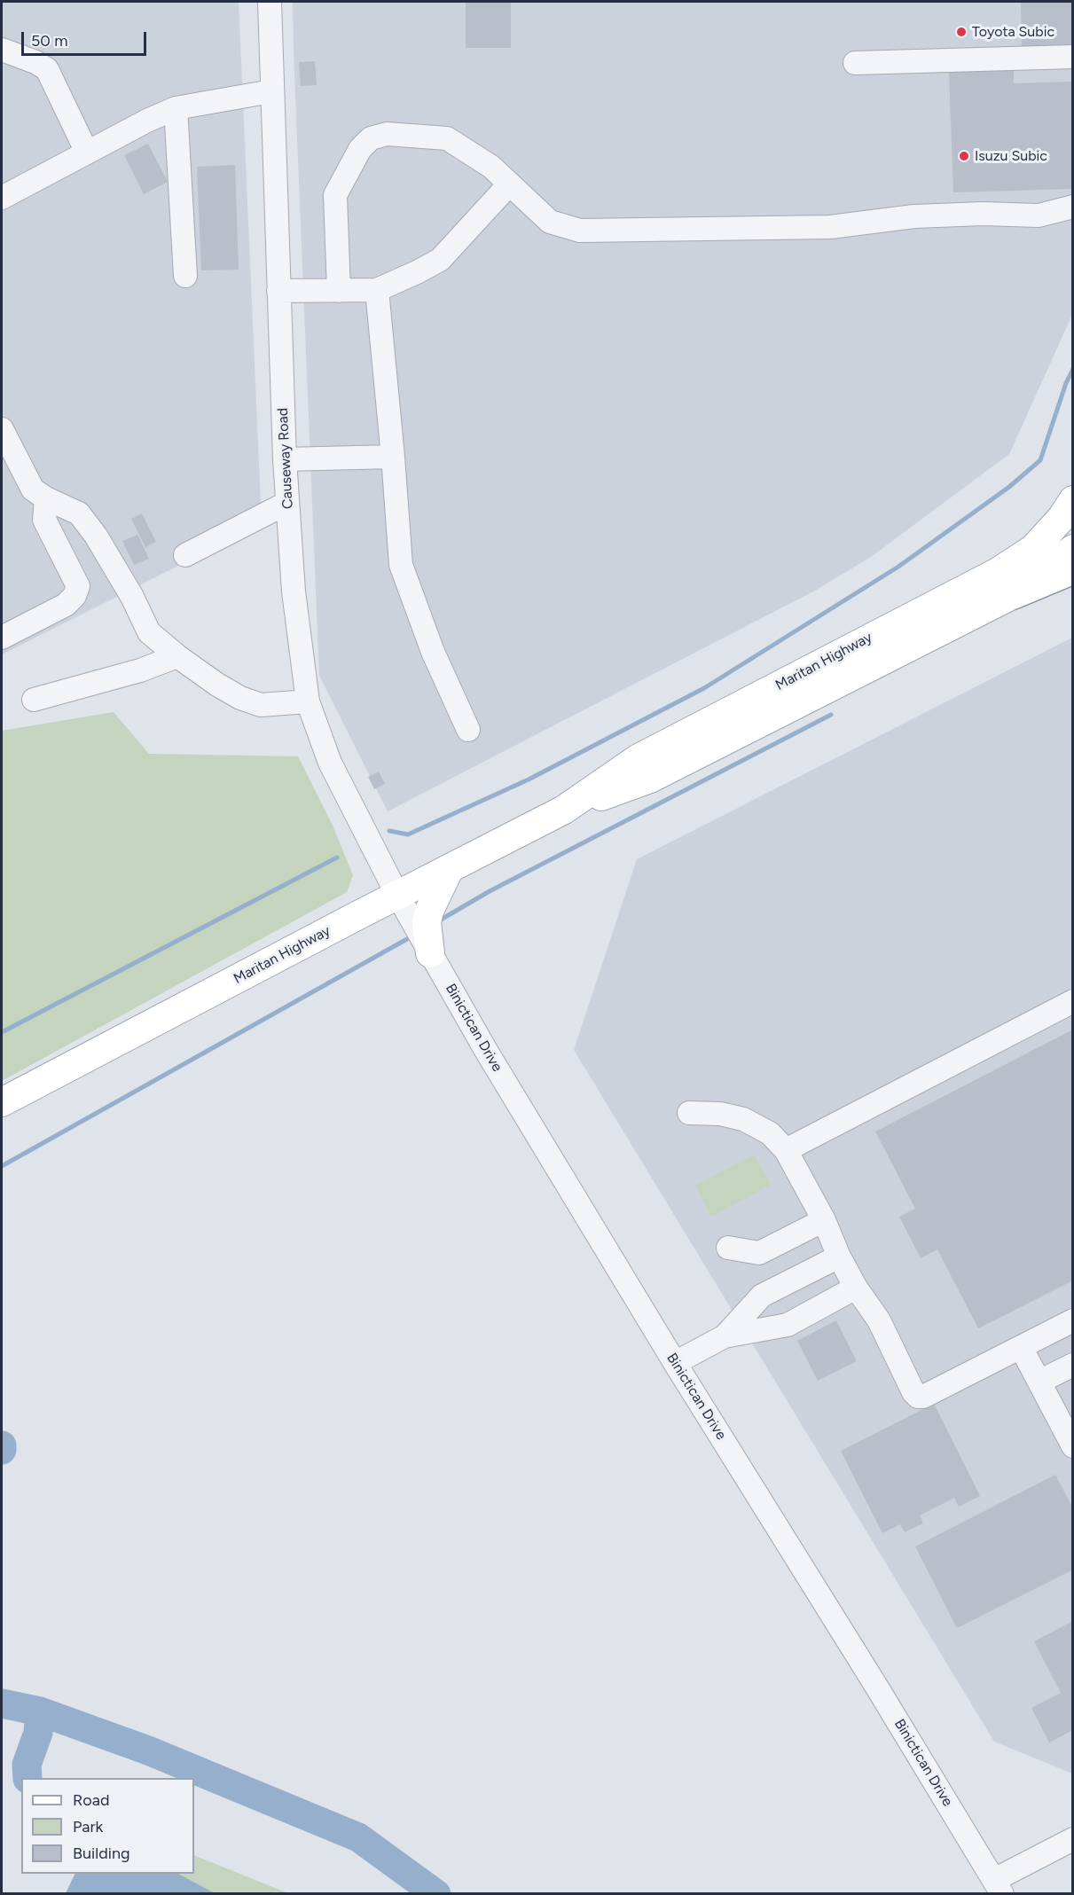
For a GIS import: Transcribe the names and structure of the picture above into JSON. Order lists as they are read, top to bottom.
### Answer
{
  "streets": {
    "main road": ["Maritan Highway"],
    "street": ["Causeway Road", "Binictican Drive"]
  },
  "crossings": [
    ["Causeway Road", "Maritan Highway"],
    ["Causeway Road", "Binictican Drive"],
    ["Maritan Highway", "Binictican Drive"]
  ],
  "places": ["Toyota Subic", "Isuzu Subic"],
  "legend": ["Road", "Park", "Building"],
  "scale_bar": "50 m"
}
